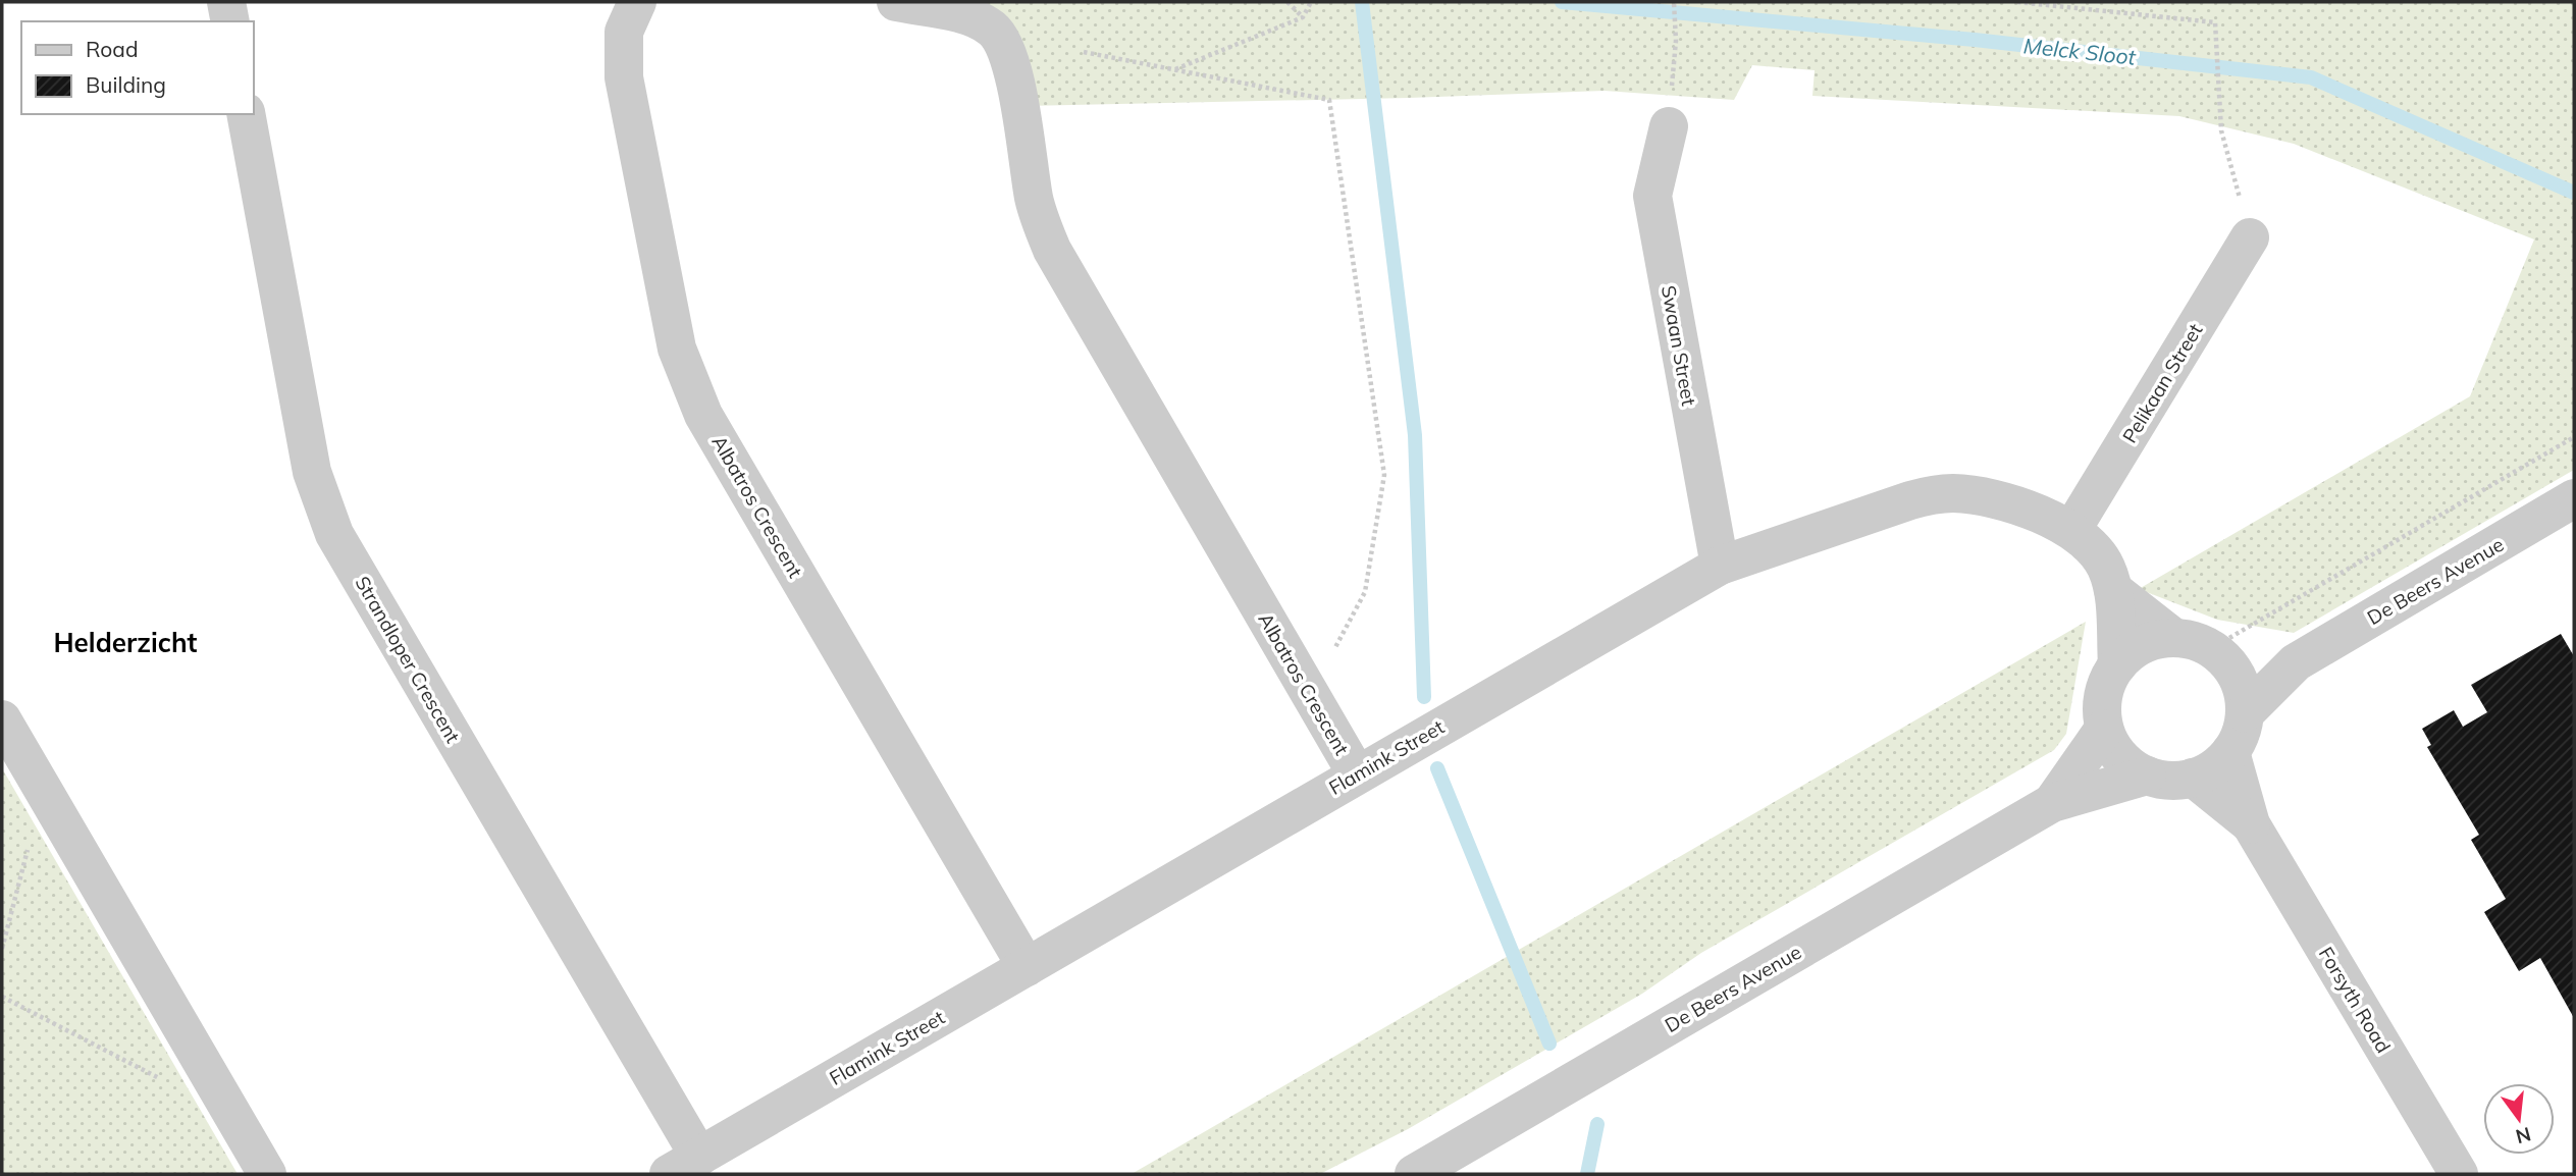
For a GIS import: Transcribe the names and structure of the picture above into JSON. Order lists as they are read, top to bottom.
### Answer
{
  "streets": {
    "street": [
      "Swaan Street",
      "Pelikaan Street",
      "Albatros Crescent",
      "De Beers Avenue",
      "Strandloper Crescent",
      "Flamink Street",
      "Forsyth Road"
    ]
  },
  "crossings": [
    ["Swaan Street", "Flamink Street"],
    ["Pelikaan Street", "Flamink Street"],
    ["Albatros Crescent", "Flamink Street"],
    ["De Beers Avenue", "Flamink Street"],
    ["De Beers Avenue", "Forsyth Road"],
    ["Strandloper Crescent", "Flamink Street"],
    ["Flamink Street", "Forsyth Road"]
  ],
  "districts": ["Helderzicht"],
  "water": ["Melck Sloot"],
  "legend": ["Road", "Building"],
  "north": "bottom"
}
